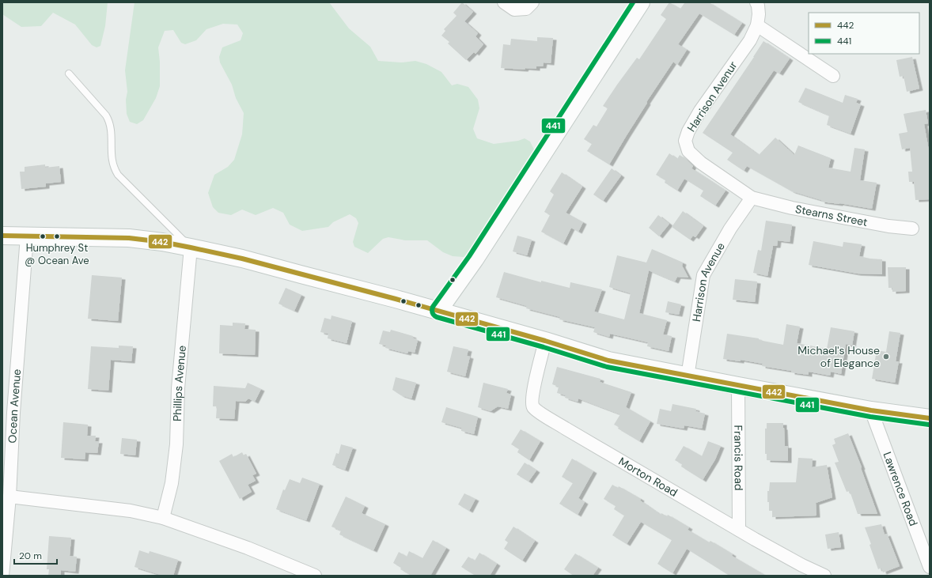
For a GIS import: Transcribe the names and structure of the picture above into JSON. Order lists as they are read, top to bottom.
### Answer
{
  "streets": {
    "street": [
      "Harrison Avenur",
      "Stearns Street",
      "Harrison Avenue",
      "Phillips Avenue",
      "Ocean Avenue",
      "Francis Road",
      "Morton Road",
      "Lawrence Road"
    ]
  },
  "crossings": [
    ["Harrison Avenur", "Stearns Street"],
    ["Harrison Avenur", "Harrison Avenue"],
    ["Stearns Street", "Harrison Avenue"],
    ["Francis Road", "Morton Road"]
  ],
  "places": ["Humphrey St @ Ocean Ave", "Michael's House of Elegance"],
  "lines": ["transit line 441", "transit line 442"],
  "legend": ["442", "441"],
  "scale_bar": "20 m"
}
